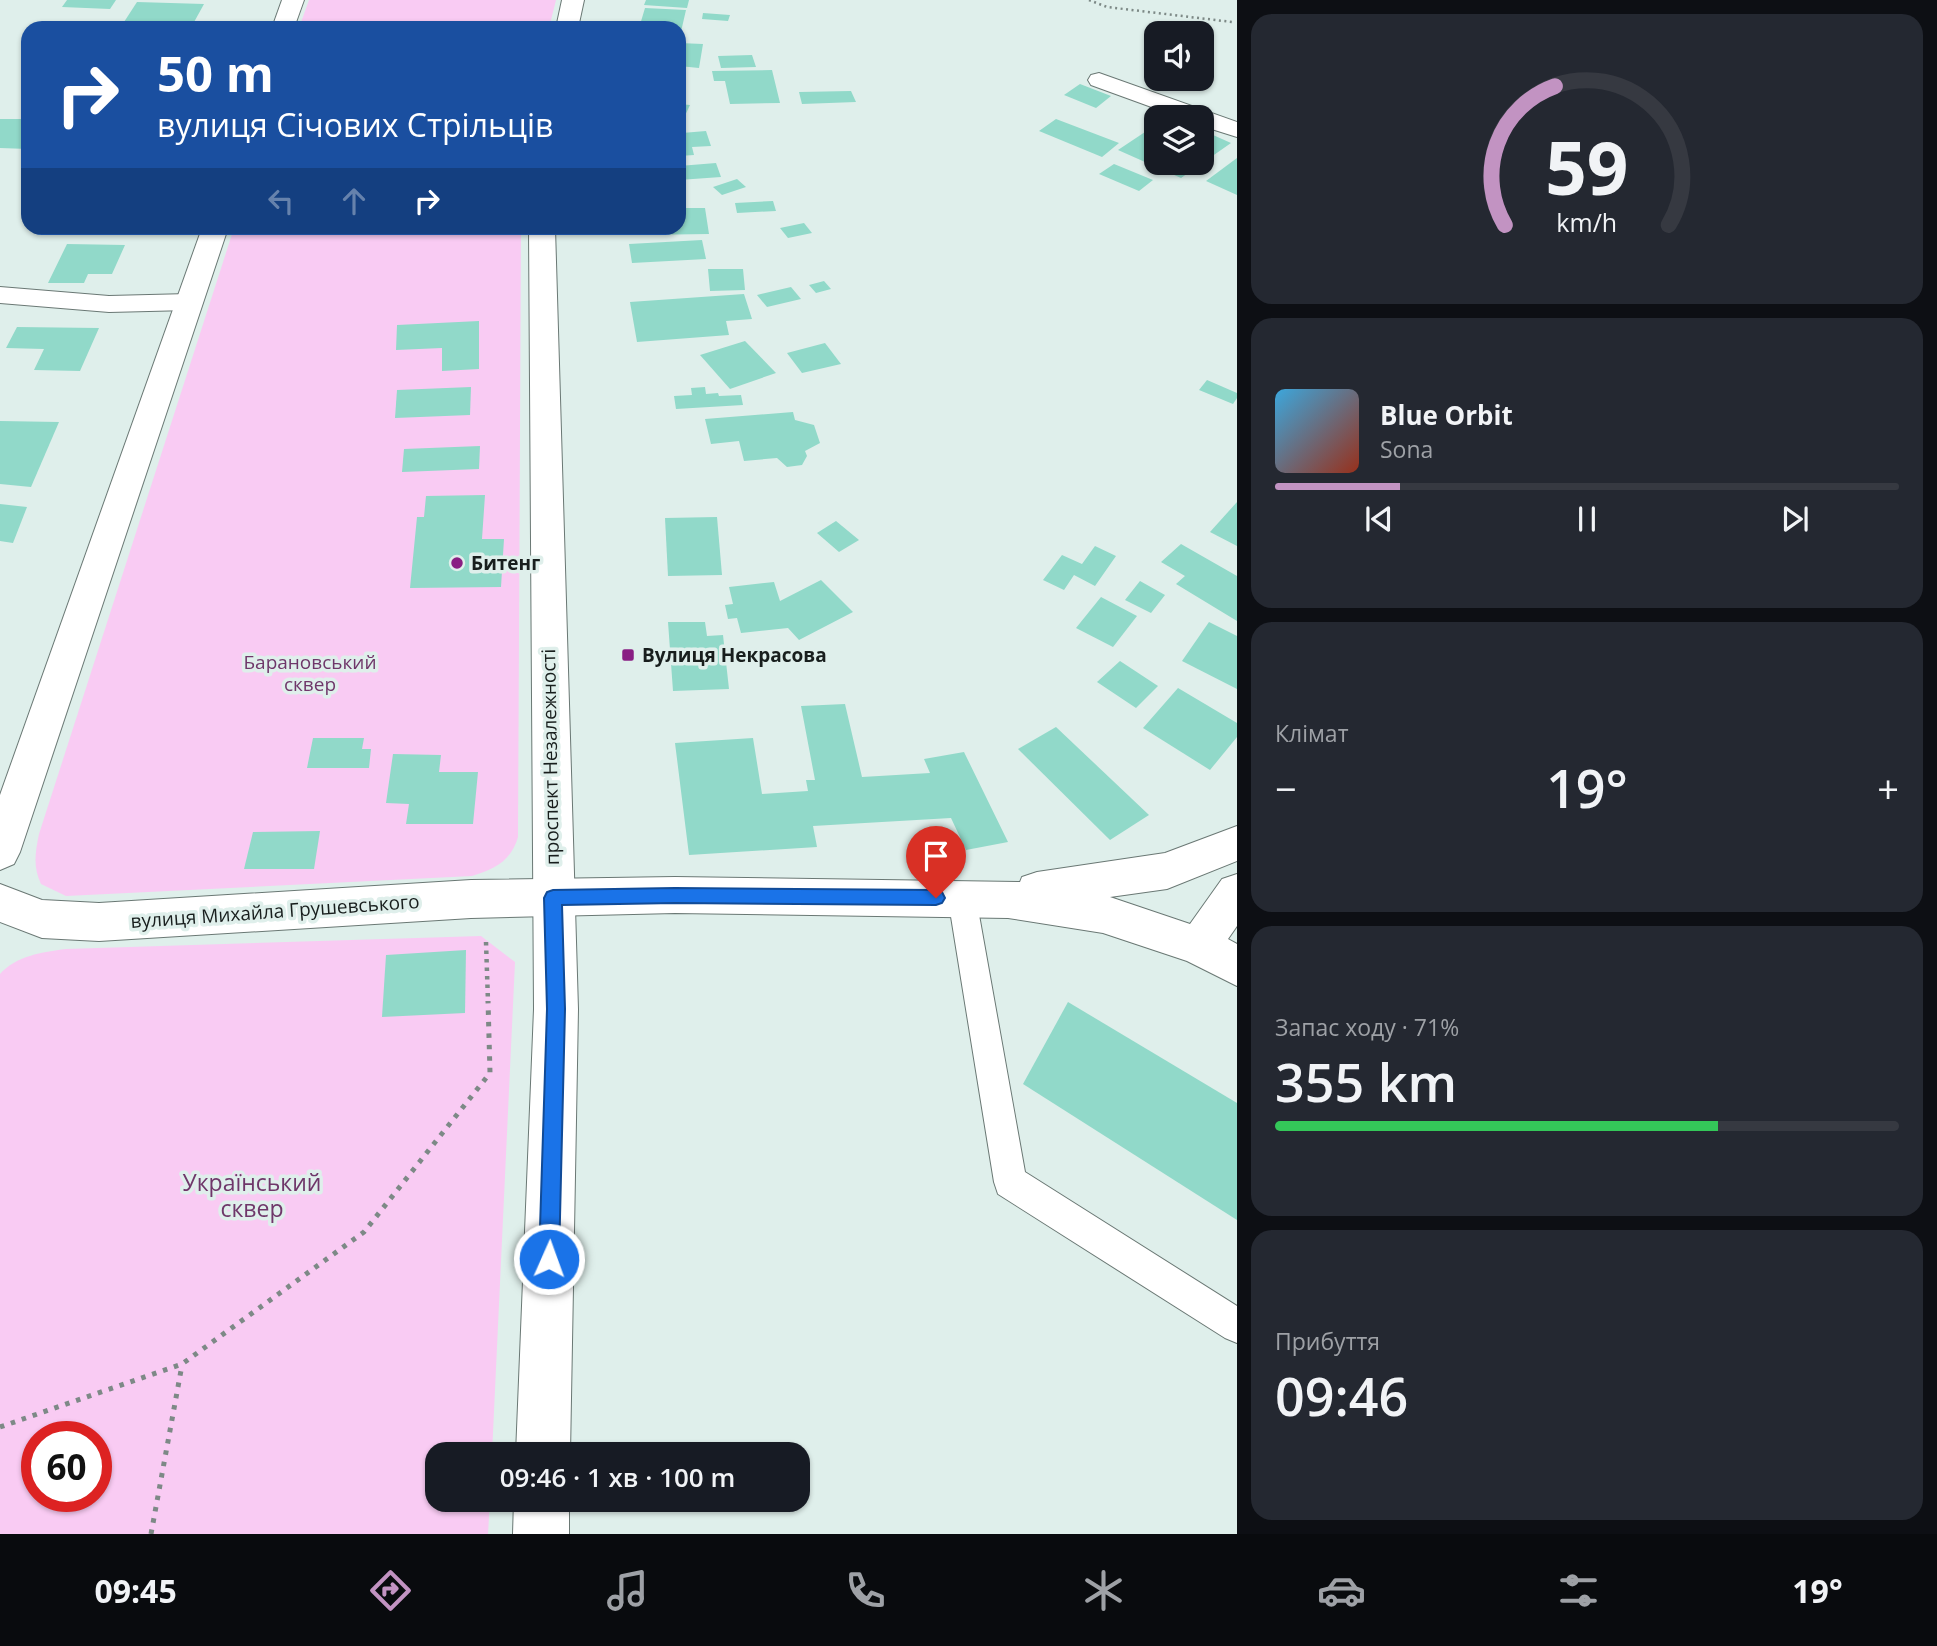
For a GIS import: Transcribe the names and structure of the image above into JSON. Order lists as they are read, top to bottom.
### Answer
{
  "streets": {
    "main road": ["проспект Незалежності", "вулиця Михайла Грушевського"]
  },
  "crossings": [
    ["проспект Незалежності", "вулиця Михайла Грушевського"]
  ],
  "parks": ["Барановський сквер", "Український сквер"],
  "places": {
    "other": ["Битенг"],
    "transit": ["Вулиця Некрасова"]
  },
  "page": {
    "turn": ["50 m", "вулиця Січових Стрільців"],
    "song": ["Blue Orbit", "Sona"],
    "tile": [
      "Клімат",
      ["Запас ходу · 71%", "355 km"],
      ["Прибуття", "09:46"]
    ],
    "heat": ["−", "19°", "+"],
    "limit": "60",
    "trip": "09:46 · 1 хв · 100 m",
    "tabs": ["09:45", "19°"],
    "gauge": ["59", "km/h"]
  }
}
